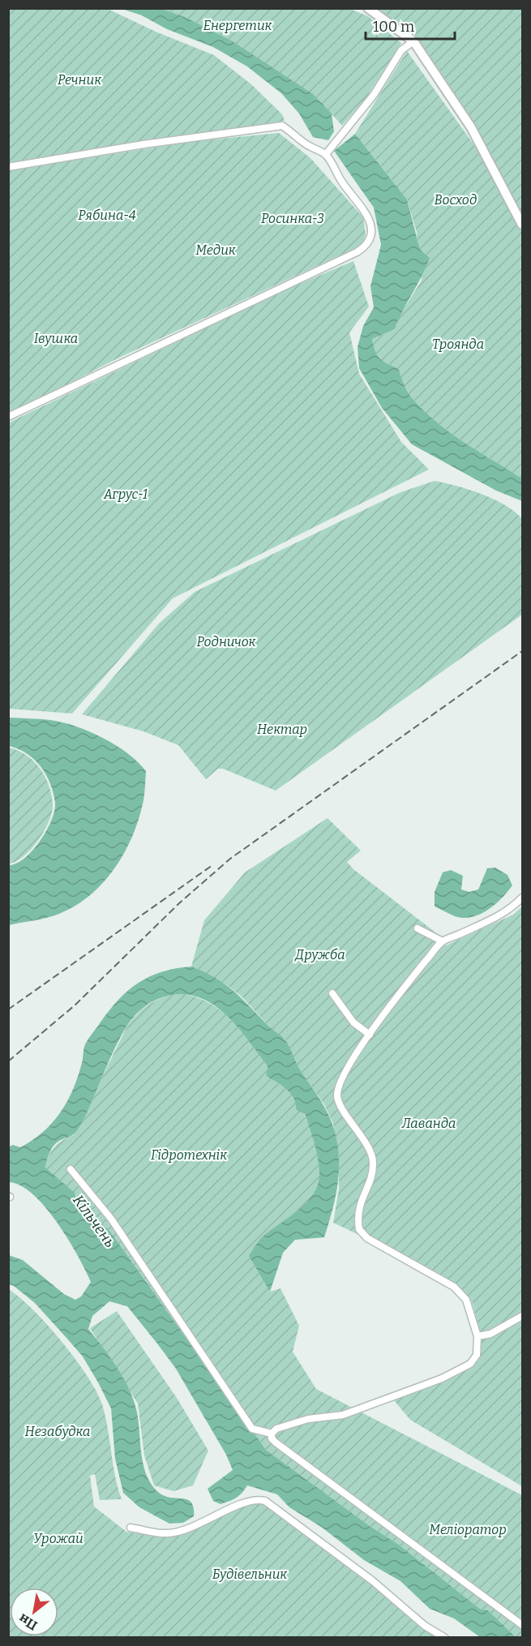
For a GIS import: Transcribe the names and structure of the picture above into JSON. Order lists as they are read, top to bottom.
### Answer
{
  "water": ["Кільчень"],
  "parks": [
    "Енергетик",
    "Речник",
    "Восход",
    "Рябина-4",
    "Росинка-3",
    "Медик",
    "Івушка",
    "Троянда",
    "Агрус-1",
    "Родничок",
    "Нектар",
    "Дружба",
    "Лаванда",
    "Гідротехнік",
    "Незабудка",
    "Меліоратор",
    "Урожай",
    "Будівельник"
  ],
  "scale_bar": "100 m",
  "north": "bottom left"
}
